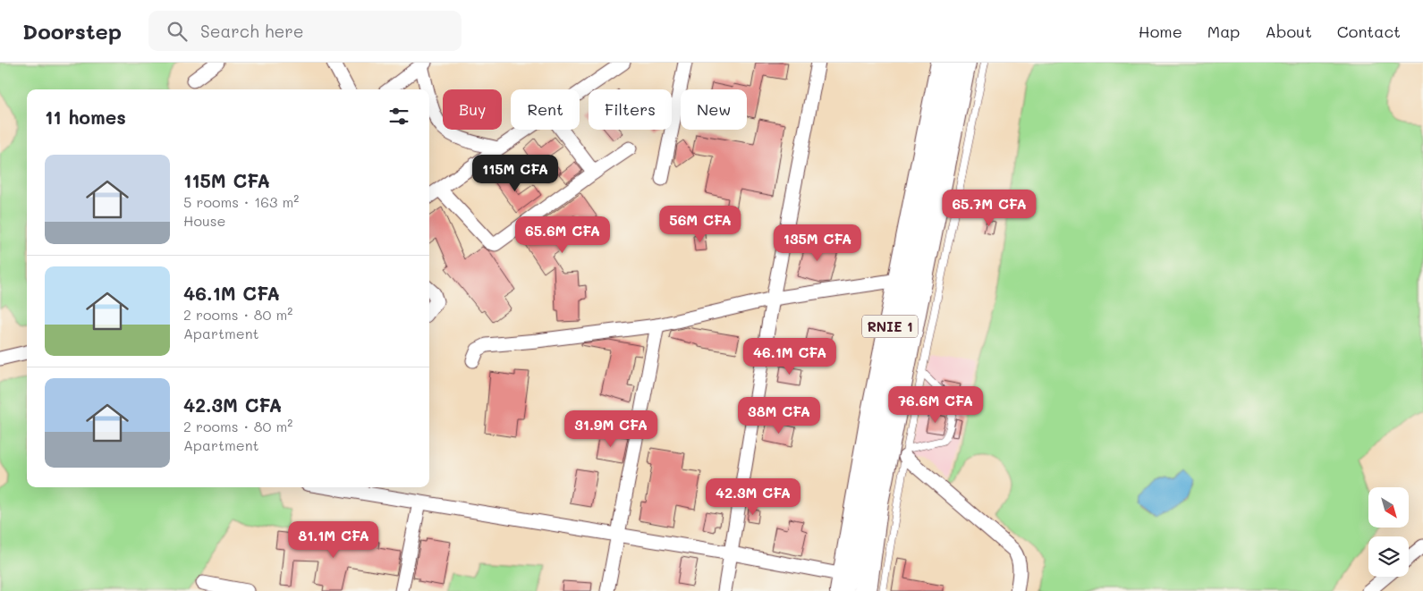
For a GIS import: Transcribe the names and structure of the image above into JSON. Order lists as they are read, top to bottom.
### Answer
{
  "streets": {
    "highway": ["RNIE 1"]
  },
  "north": "bottom right",
  "page": {
    "header": "Doorstep",
    "search": "Search here",
    "nav": [
      "Home",
      "Map",
      "About",
      "Contact"
    ],
    "chip": [
      "Buy",
      "Rent",
      "Filters",
      "New"
    ],
    "heading": "11 homes",
    "list": [
      {
        "name": "115M CFA",
        "note": "5 rooms · 163 m² · House"
      },
      {
        "name": "46.1M CFA",
        "note": "2 rooms · 80 m² · Apartment"
      },
      {
        "name": "42.3M CFA",
        "note": "2 rooms · 80 m² · Apartment"
      }
    ],
    "price": [
      "115M CFA",
      "65.7M CFA",
      "56M CFA",
      "65.6M CFA",
      "135M CFA",
      "46.1M CFA",
      "76.6M CFA",
      "38M CFA",
      "31.9M CFA",
      "42.3M CFA",
      "81.1M CFA"
    ]
  }
}
